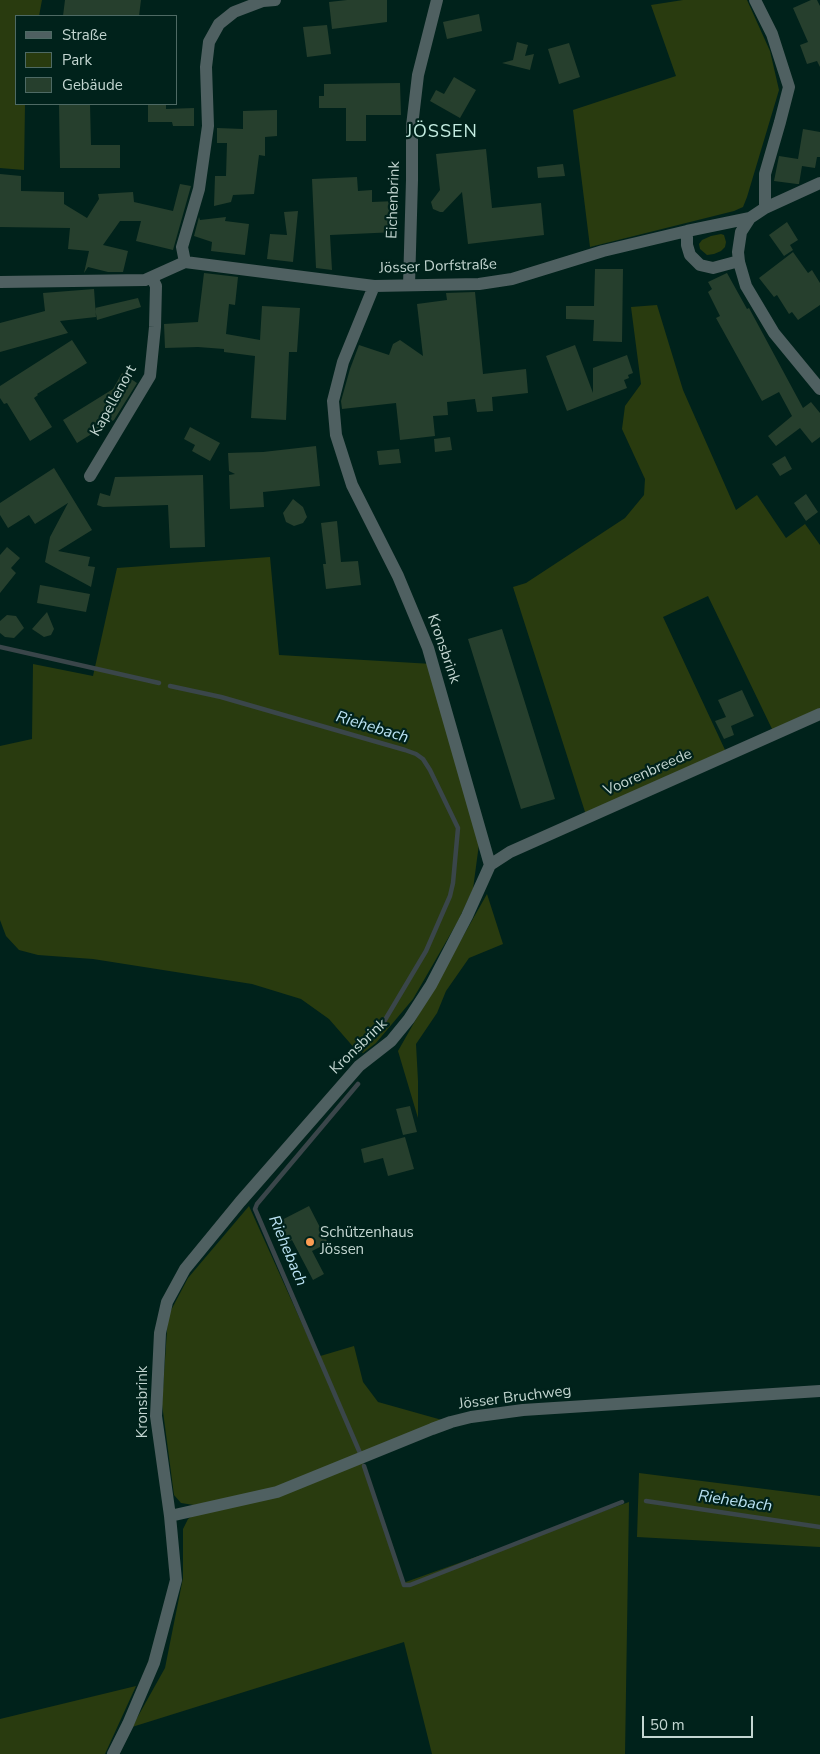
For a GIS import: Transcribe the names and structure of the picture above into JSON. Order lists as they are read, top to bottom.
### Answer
{
  "streets": {
    "street": [
      "Eichenbrink",
      "Jösser Dorfstraße",
      "Kapellenort",
      "Kronsbrink",
      "Voorenbreede",
      "Jösser Bruchweg"
    ]
  },
  "crossings": [
    ["Eichenbrink", "Jösser Dorfstraße"],
    ["Jösser Dorfstraße", "Kronsbrink"],
    ["Kronsbrink", "Voorenbreede"],
    ["Kronsbrink", "Jösser Bruchweg"]
  ],
  "districts": ["JÖSSEN"],
  "water": ["Riehebach"],
  "places": ["Schützenhaus Jössen"],
  "legend": ["Straße", "Park", "Gebäude"],
  "scale_bar": "50 m"
}
